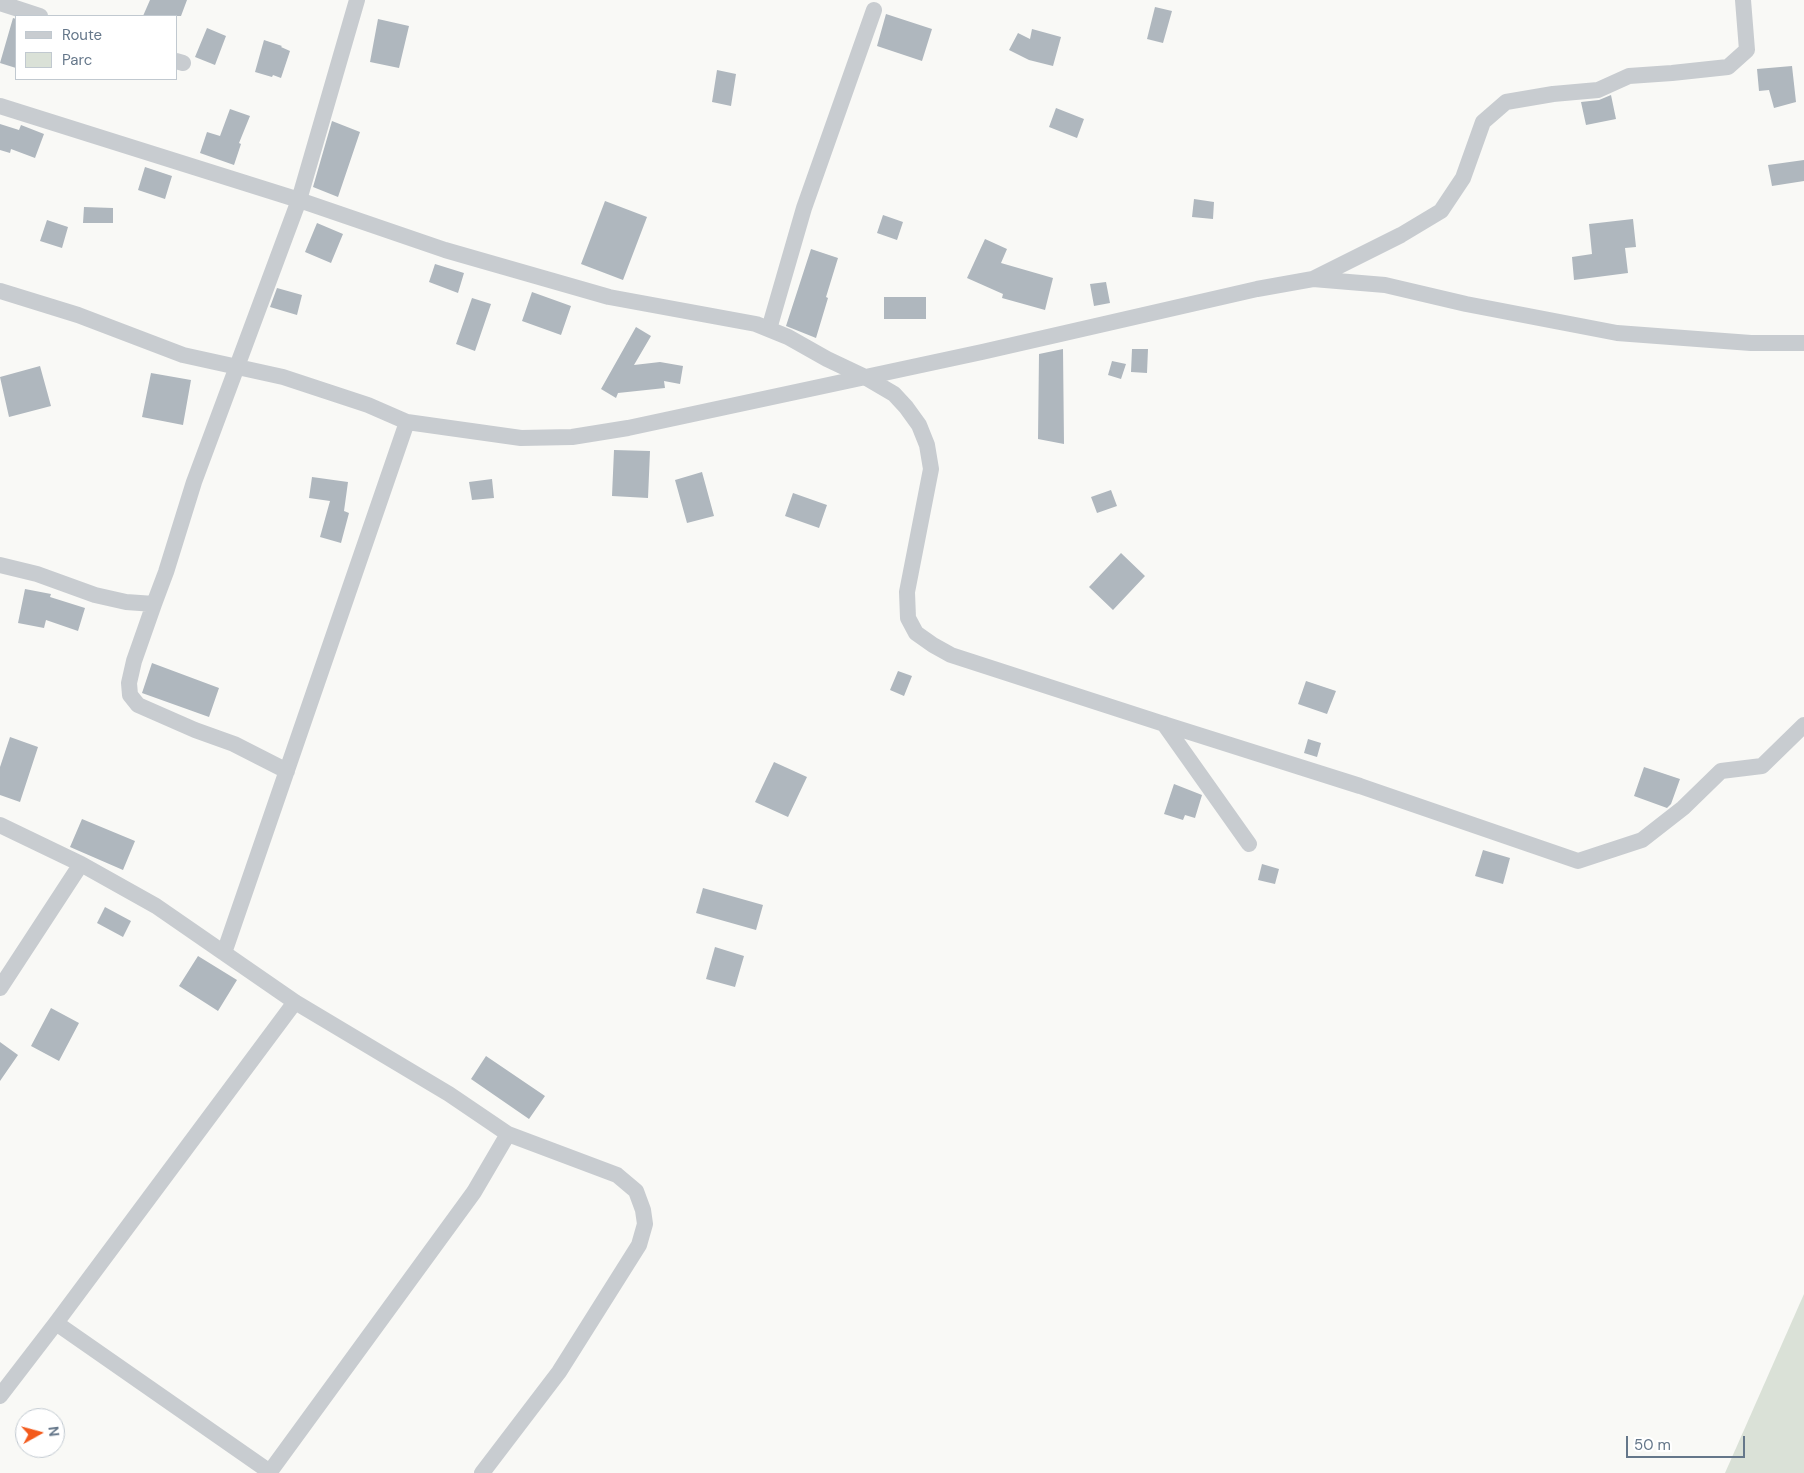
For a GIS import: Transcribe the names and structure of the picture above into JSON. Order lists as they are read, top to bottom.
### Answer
{
  "legend": ["Route", "Parc"],
  "scale_bar": "50 m",
  "north": "right"
}
